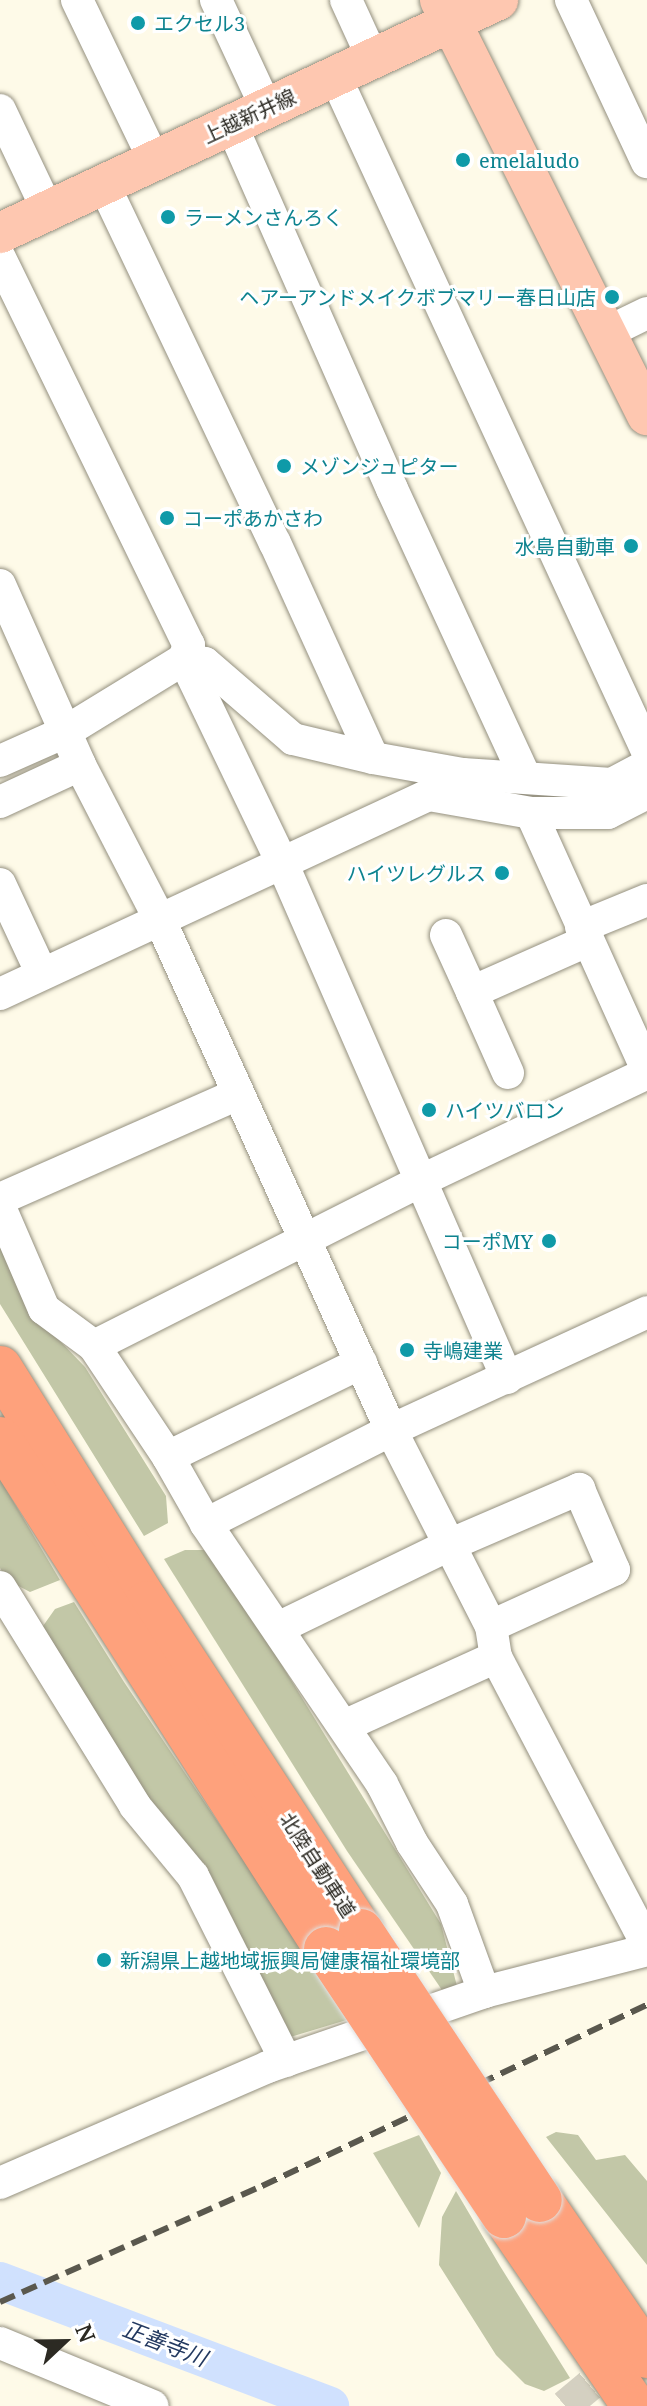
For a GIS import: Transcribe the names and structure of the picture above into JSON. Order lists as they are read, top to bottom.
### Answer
{
  "streets": {
    "highway": ["北陸自動車道"],
    "main road": ["上越新井線"]
  },
  "water": ["正善寺川"],
  "places": [
    "エクセル3",
    "emelaludo",
    "ラーメンさんろく",
    "ヘアーアンドメイクボブマリー春日山店",
    "メゾンジュピター",
    "コーポあかさわ",
    "水島自動車",
    "ハイツレグルス",
    "ハイツバロン",
    "コーポMY",
    "寺嶋建業",
    "新潟県上越地域振興局健康福祉環境部"
  ],
  "north": "right"
}
